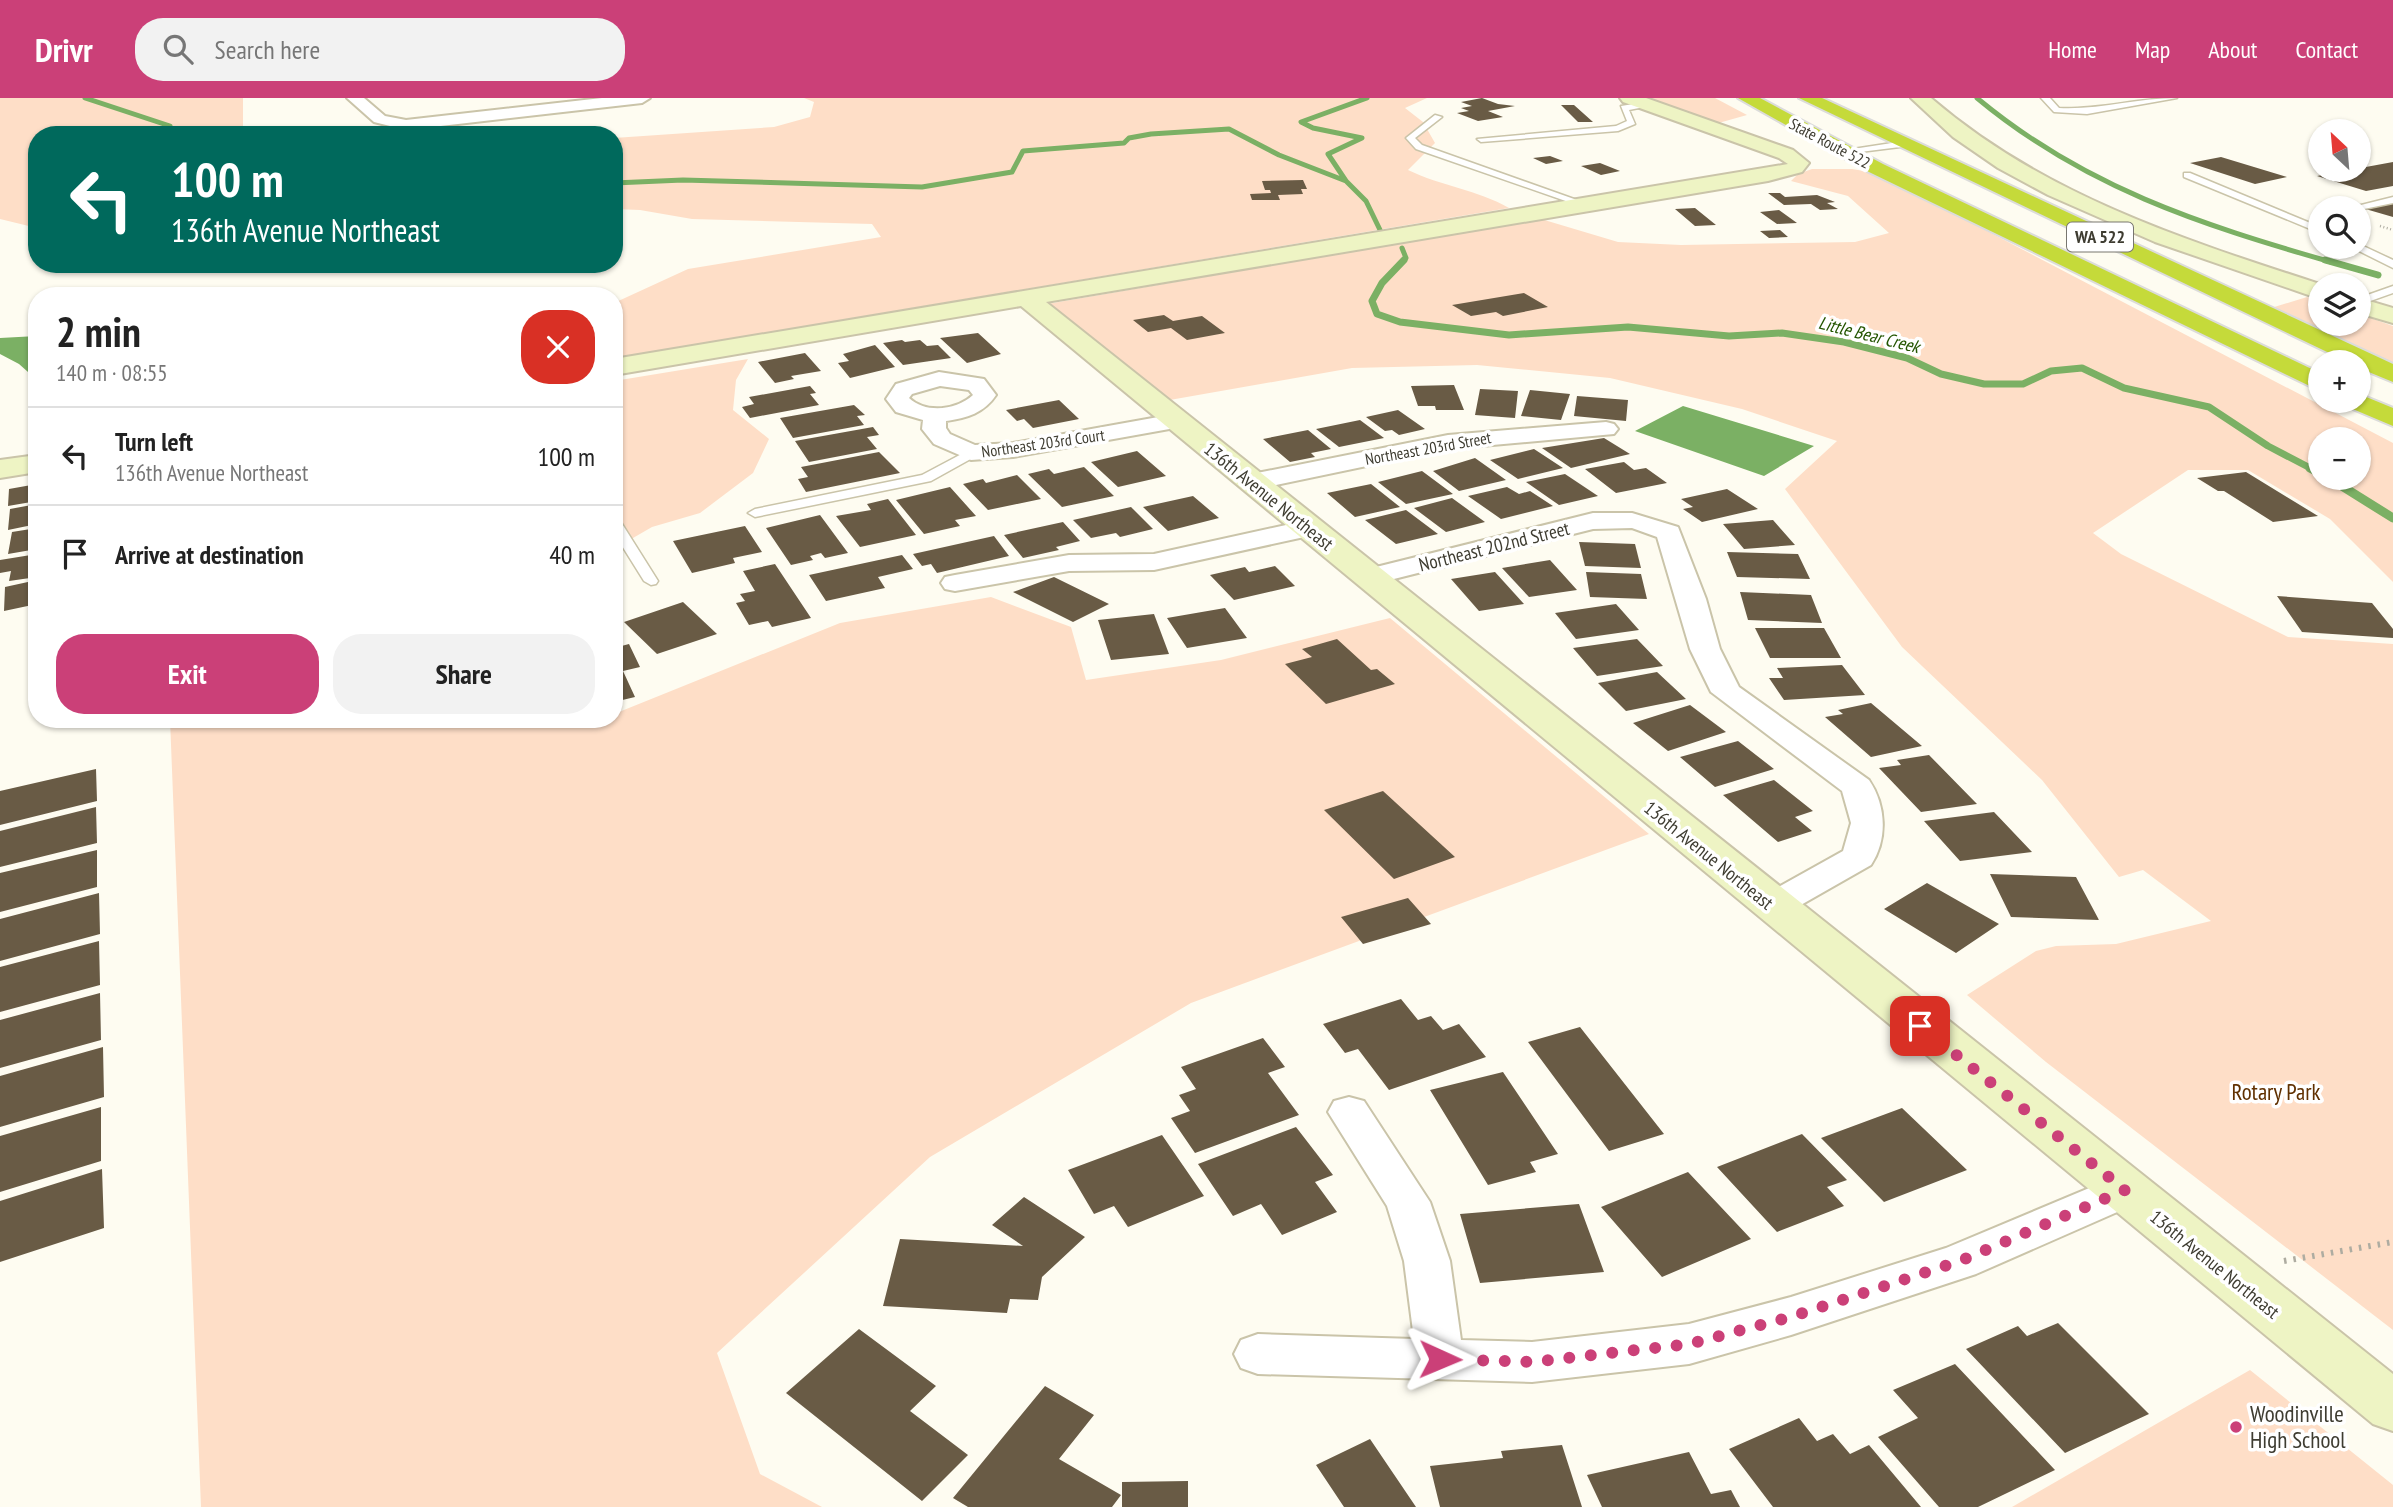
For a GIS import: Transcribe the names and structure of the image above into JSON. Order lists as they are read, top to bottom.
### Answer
{
  "streets": {
    "highway": ["State Route 522", "WA 522"],
    "street": [
      "Northeast 203rd Court",
      "Northeast 203rd Street",
      "136th Avenue Northeast",
      "Northeast 202nd Street"
    ]
  },
  "crossings": [
    ["Northeast 203rd Court", "136th Avenue Northeast"],
    ["Northeast 203rd Street", "136th Avenue Northeast"],
    ["136th Avenue Northeast", "Northeast 202nd Street"]
  ],
  "water": ["Little Bear Creek"],
  "parks": ["Rotary Park"],
  "places": ["Woodinville High School"],
  "north": "top left",
  "page": {
    "header": "Drivr",
    "search": "Search here",
    "nav": [
      "Home",
      "Map",
      "About",
      "Contact"
    ],
    "map_buttons": ["+", "−"],
    "turn": ["100 m", "136th Avenue Northeast"],
    "heading": ["2 min", "140 m · 08:55"],
    "list": [
      {
        "name": "Turn left",
        "note": "136th Avenue Northeast",
        "value": "100 m"
      },
      {
        "name": "Arrive at destination",
        "value": "40 m"
      }
    ],
    "buttons": ["Exit", "Share"]
  }
}
